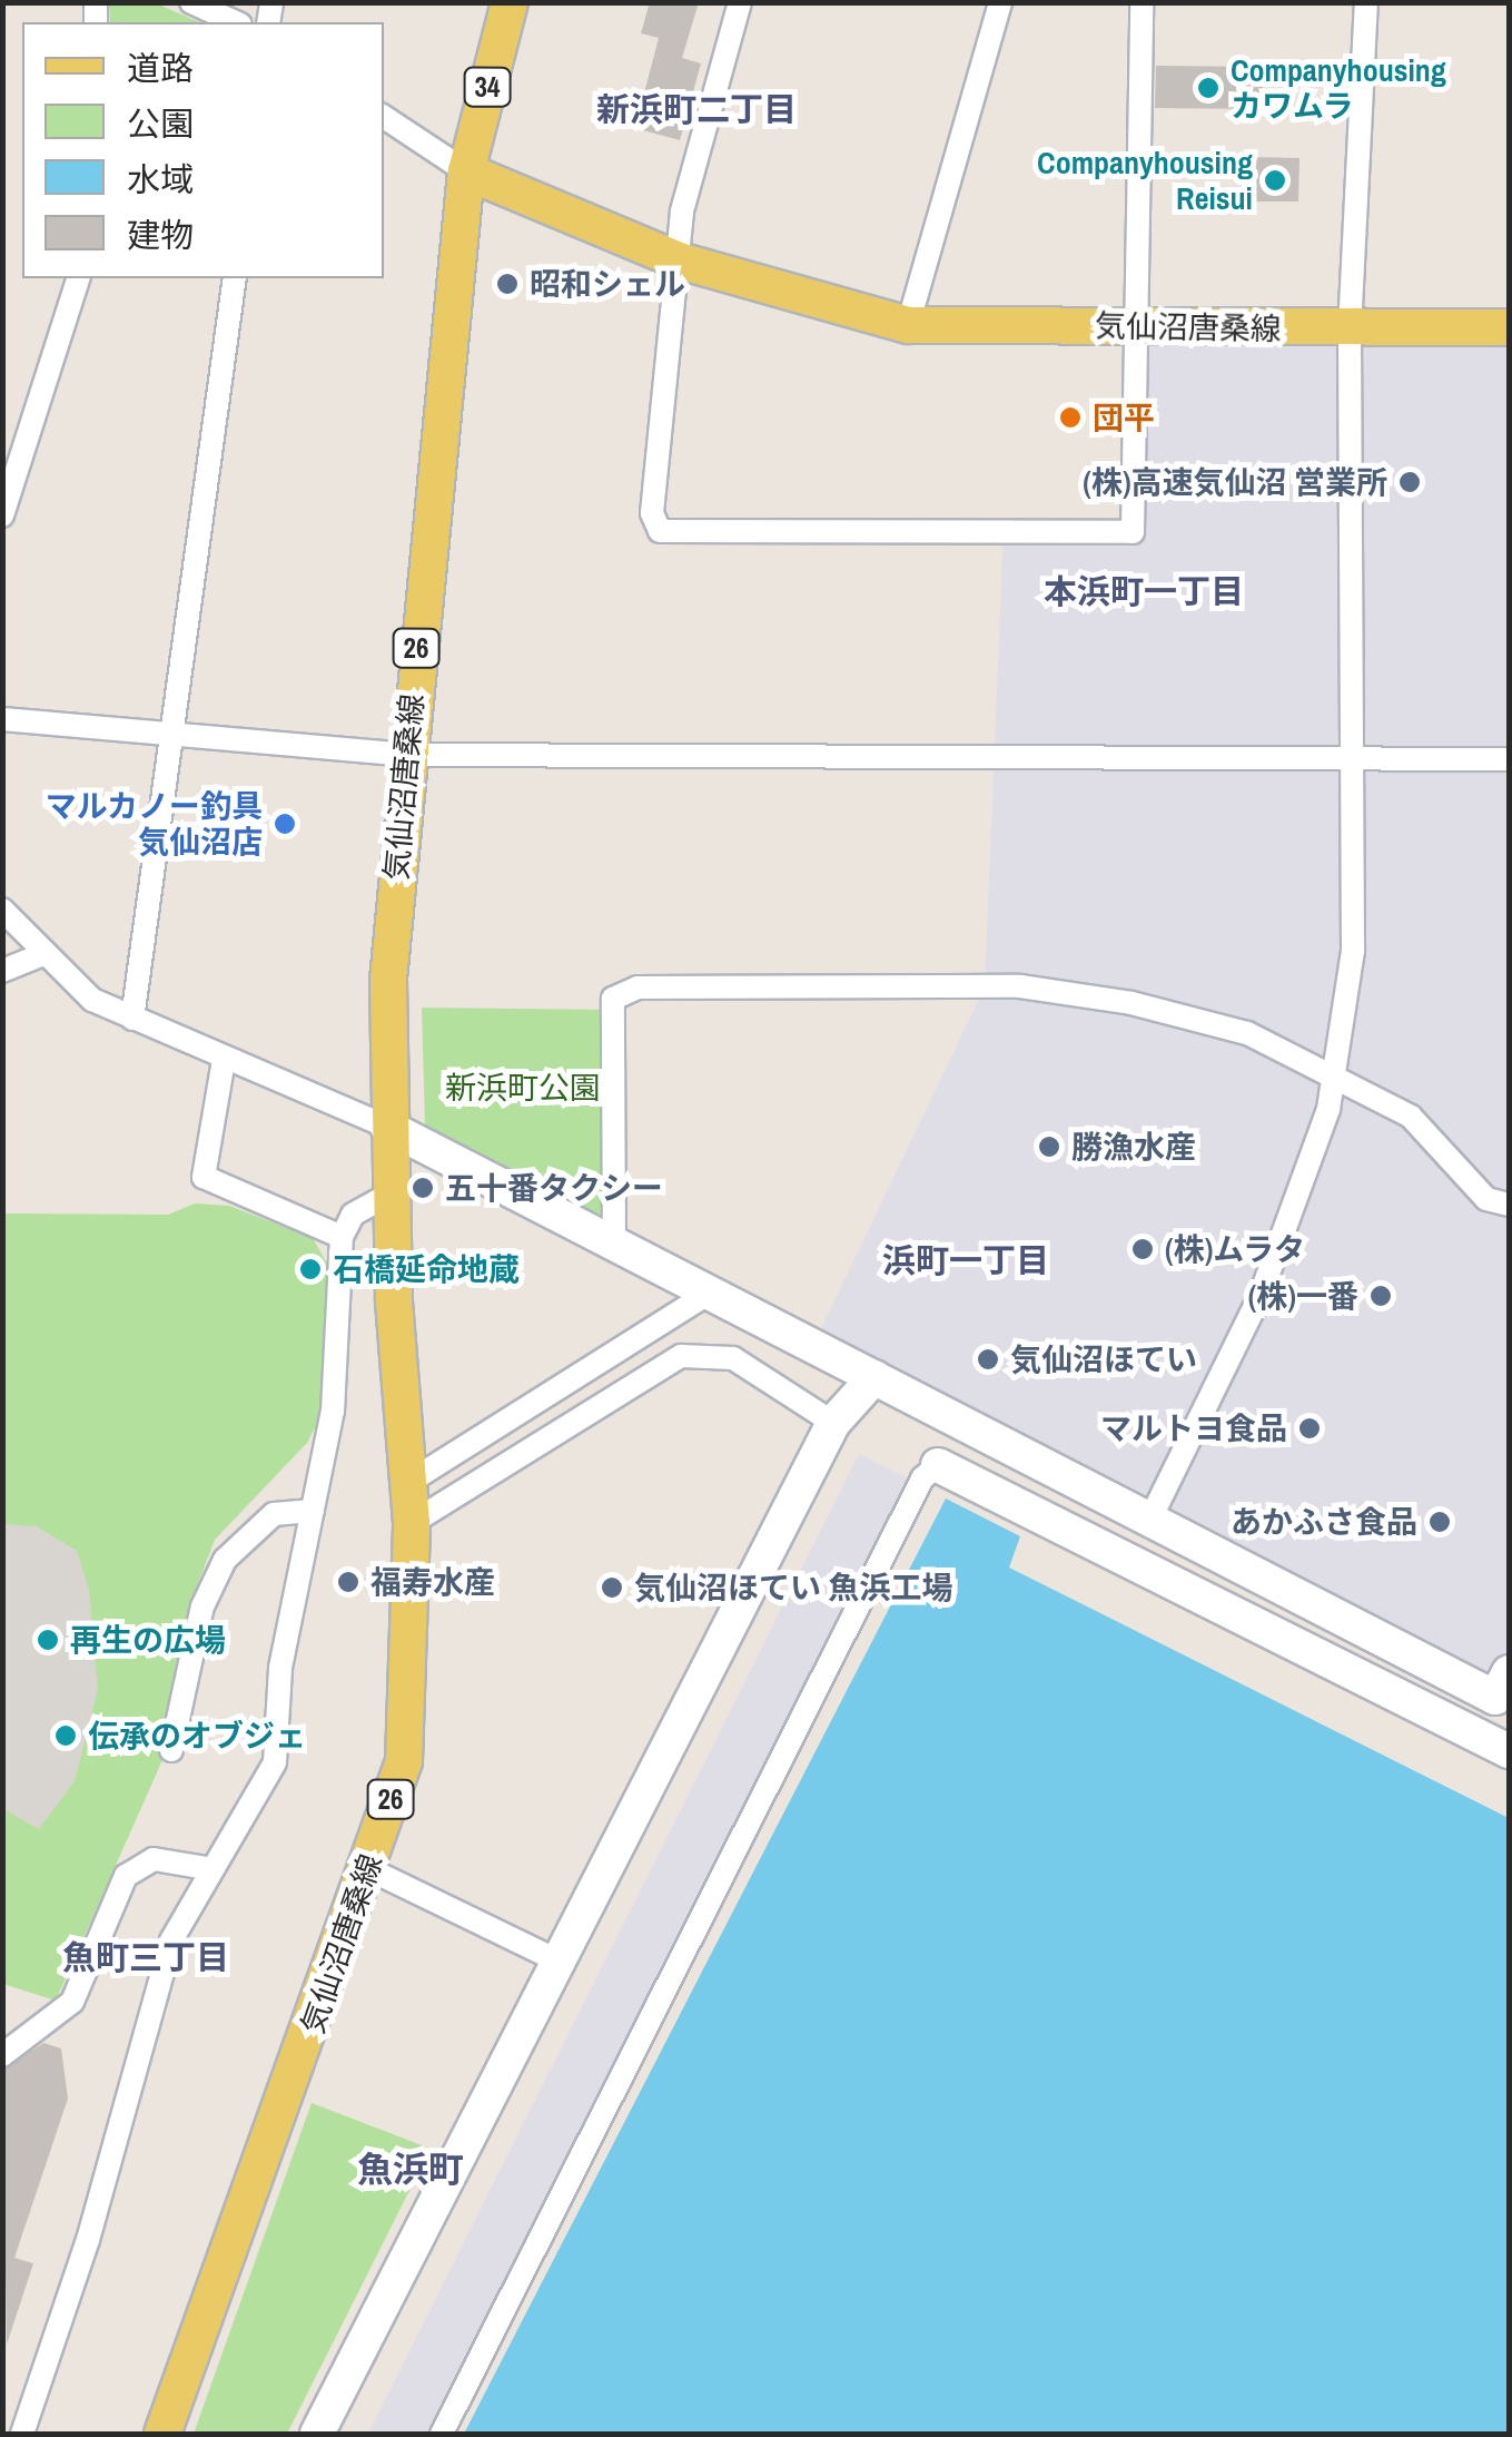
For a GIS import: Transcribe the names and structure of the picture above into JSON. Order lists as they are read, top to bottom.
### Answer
{
  "streets": {
    "main road": ["34", "気仙沼唐桑線", "26"]
  },
  "crossings": [
    ["34", "気仙沼唐桑線"]
  ],
  "districts": [
    "新浜町二丁目",
    "本浜町一丁目",
    "浜町一丁目",
    "魚町三丁目",
    "魚浜町"
  ],
  "parks": ["新浜町公園"],
  "places": [
    "Companyhousing カワムラ",
    "Companyhousing Reisui",
    "昭和シェル",
    "団平",
    "(株)高速気仙沼 営業所",
    "マルカノー釣具 気仙沼店",
    "勝漁水産",
    "五十番タクシー",
    "(株)ムラタ",
    "石橋延命地蔵",
    "(株)一番",
    "気仙沼ほてい",
    "マルトヨ食品",
    "あかふさ食品",
    "福寿水産",
    "気仙沼ほてい 魚浜工場",
    "再生の広場",
    "伝承のオブジェ"
  ],
  "legend": [
    "道路",
    "公園",
    "水域",
    "建物"
  ]
}
